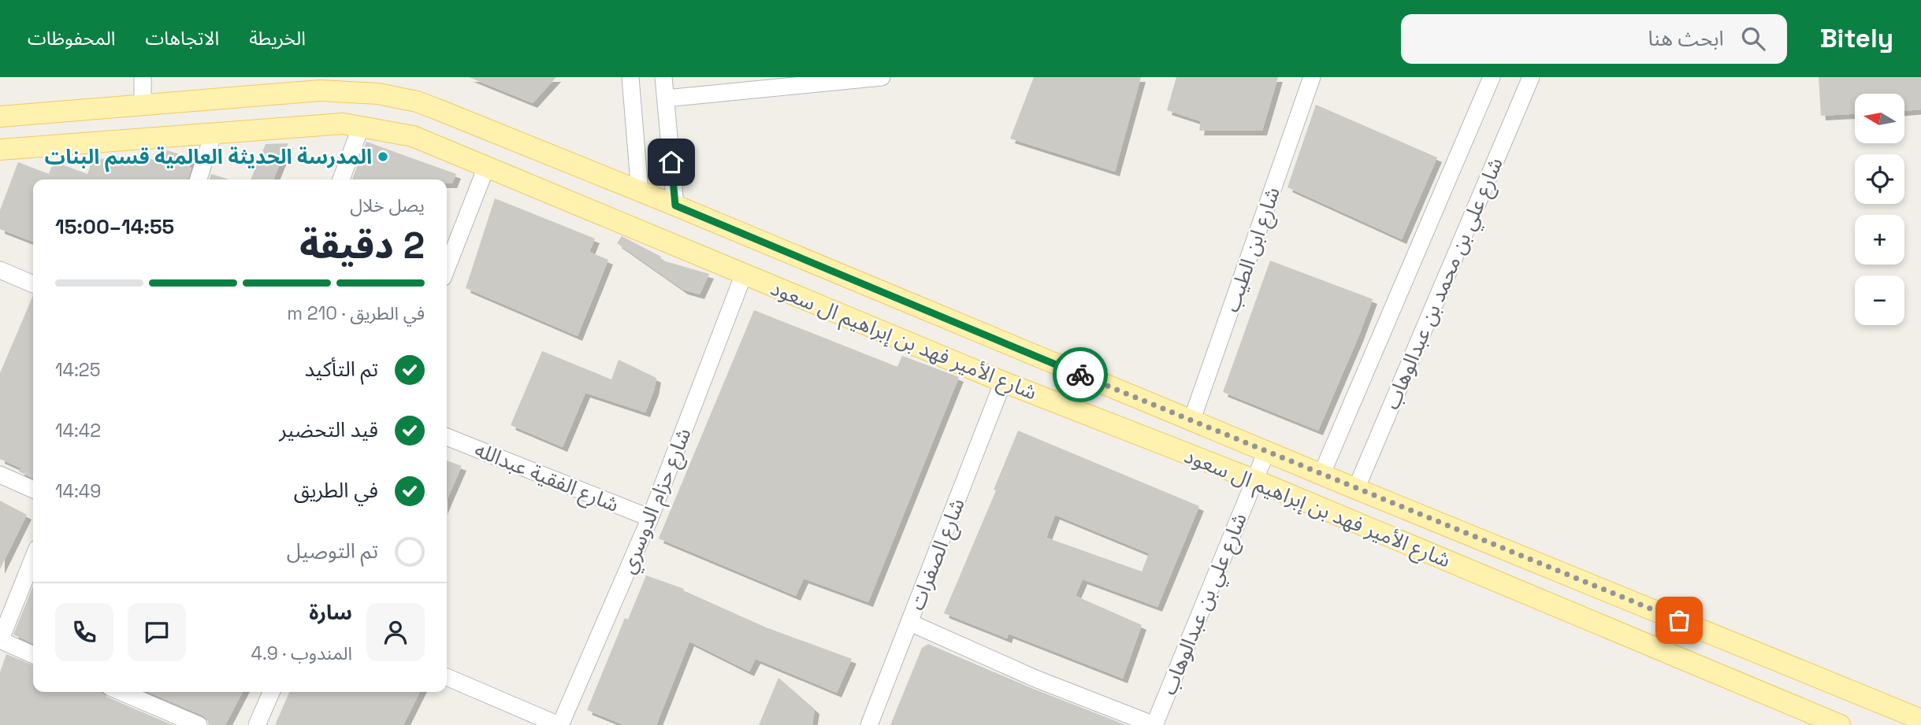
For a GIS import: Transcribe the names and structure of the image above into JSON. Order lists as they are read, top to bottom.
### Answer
{
  "streets": {
    "main road": ["شارع الأمير فهد بن إبراهيم ال سعود"],
    "street": [
      "شارع ابن الطيب",
      "شارع علي بن محمد بن عبدالوهاب",
      "شارع الفقية عبدالله",
      "شارع حزام الدوسري",
      "شارع الصفرات",
      "شارع علي بن عبدالوهاب"
    ]
  },
  "crossings": [
    ["شارع ابن الطيب", "شارع الأمير فهد بن إبراهيم ال سعود"],
    ["شارع علي بن محمد بن عبدالوهاب", "شارع الأمير فهد بن إبراهيم ال سعود"],
    ["شارع الأمير فهد بن إبراهيم ال سعود", "شارع حزام الدوسري"],
    ["شارع الأمير فهد بن إبراهيم ال سعود", "شارع الصفرات"],
    ["شارع الأمير فهد بن إبراهيم ال سعود", "شارع علي بن عبدالوهاب"],
    ["شارع الفقية عبدالله", "شارع حزام الدوسري"]
  ],
  "places": ["المدرسة الحديثة العالمية قسم البنات"],
  "north": "left",
  "page": {
    "header": "Bitely",
    "search": "ابحث هنا",
    "nav": ["الخريطة", "الاتجاهات", "المحفوظات"],
    "map_buttons": ["+", "−"],
    "heading": ["2 دقيقة", "يصل خلال", "14:55–15:00"],
    "panel": ["سارة", "المندوب · 4.9"],
    "bar": "في الطريق · 210 m",
    "list": [
      ["تم التأكيد", "14:25"],
      ["قيد التحضير", "14:42"],
      ["في الطريق", "14:49"],
      "تم التوصيل"
    ]
  }
}
